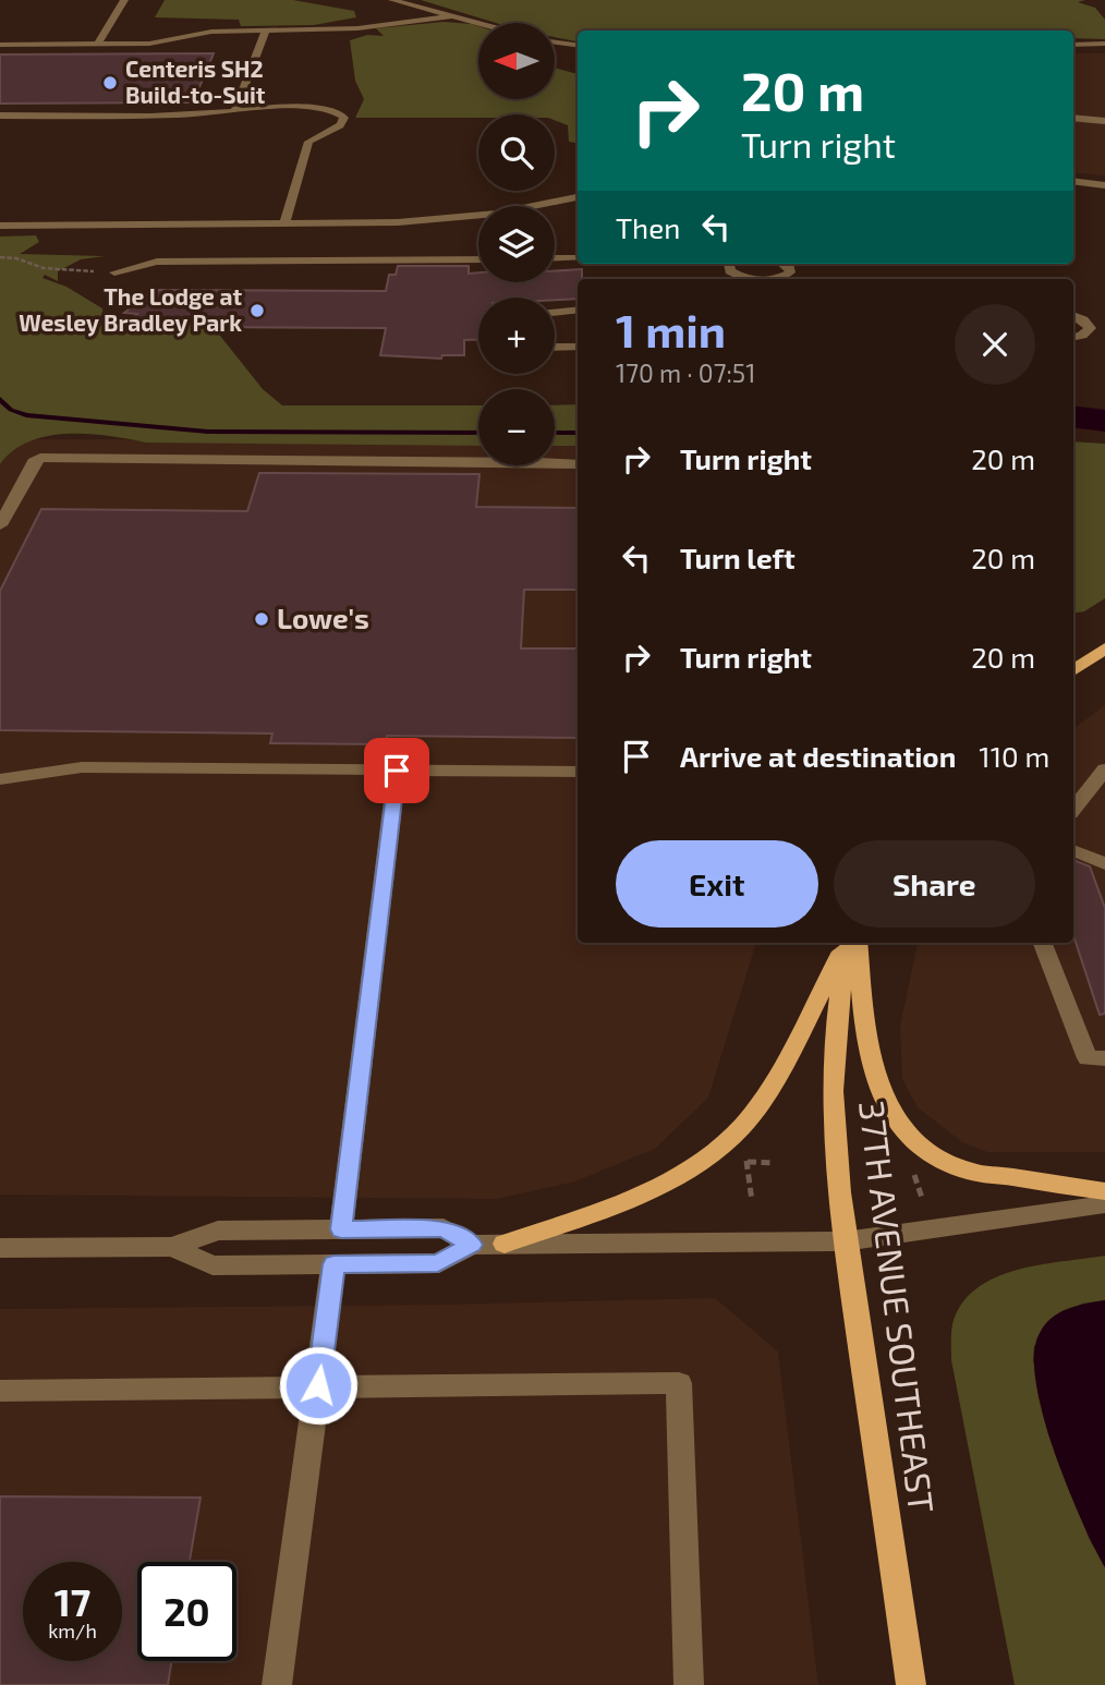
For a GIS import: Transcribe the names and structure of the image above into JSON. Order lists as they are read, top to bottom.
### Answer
{
  "streets": {
    "main road": ["37TH AVENUE SOUTHEAST"]
  },
  "places": ["Centeris SH2 Build-to-Suit", "The Lodge at Wesley Bradley Park", "Lowe's"],
  "north": "left",
  "page": {
    "map_buttons": ["+", "−"],
    "turn": ["20 m", "Turn right"],
    "then": "Then",
    "heading": ["1 min", "170 m · 07:51"],
    "list": [
      {
        "name": "Turn right",
        "value": "20 m"
      },
      {
        "name": "Turn left",
        "value": "20 m"
      },
      {
        "name": "Turn right",
        "value": "20 m"
      },
      {
        "name": "Arrive at destination",
        "value": "110 m"
      }
    ],
    "buttons": ["Exit", "Share"],
    "speed": "17 km/h",
    "limit": "20"
  }
}
